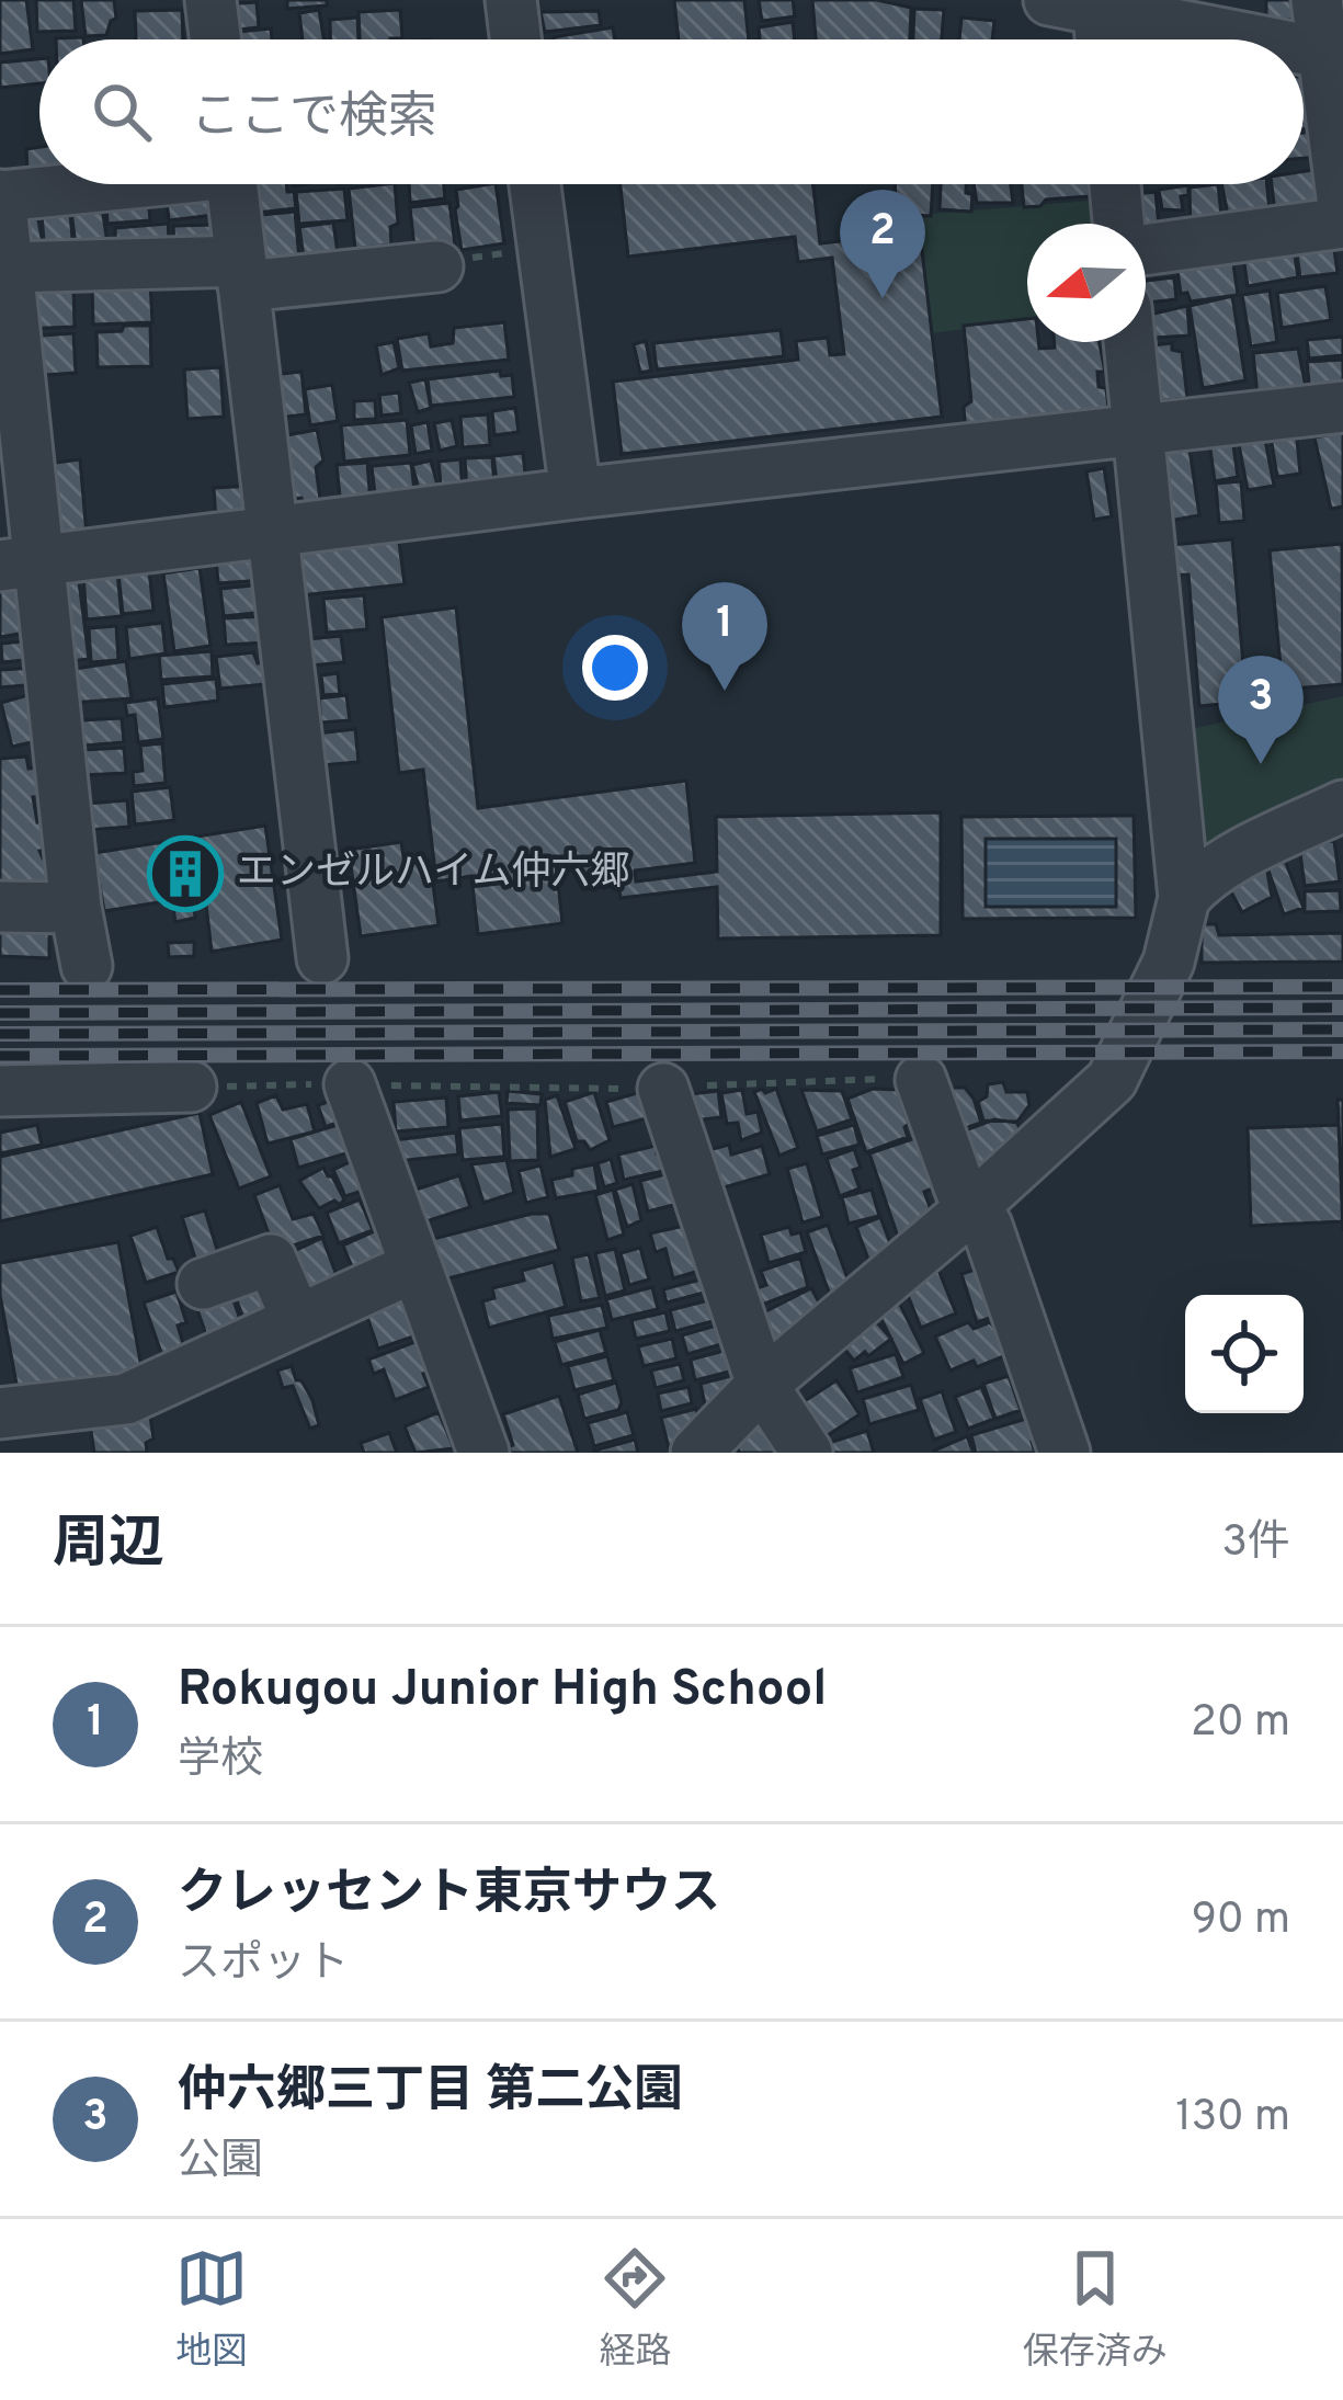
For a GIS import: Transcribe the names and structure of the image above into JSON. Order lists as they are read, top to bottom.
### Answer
{
  "places": {
    "building": ["エンゼルハイム仲六郷"]
  },
  "north": "left",
  "page": {
    "search": "ここで検索",
    "pins": ["2", "1", "3"],
    "heading": ["周辺", "3件"],
    "list": [
      {
        "mark": "1",
        "name": "Rokugou Junior High School",
        "note": "学校",
        "value": "20 m"
      },
      {
        "mark": "2",
        "name": "クレッセント東京サウス",
        "note": "スポット",
        "value": "90 m"
      },
      {
        "mark": "3",
        "name": "仲六郷三丁目 第二公園",
        "note": "公園",
        "value": "130 m"
      }
    ],
    "nav": ["地図", "経路", "保存済み"]
  }
}
